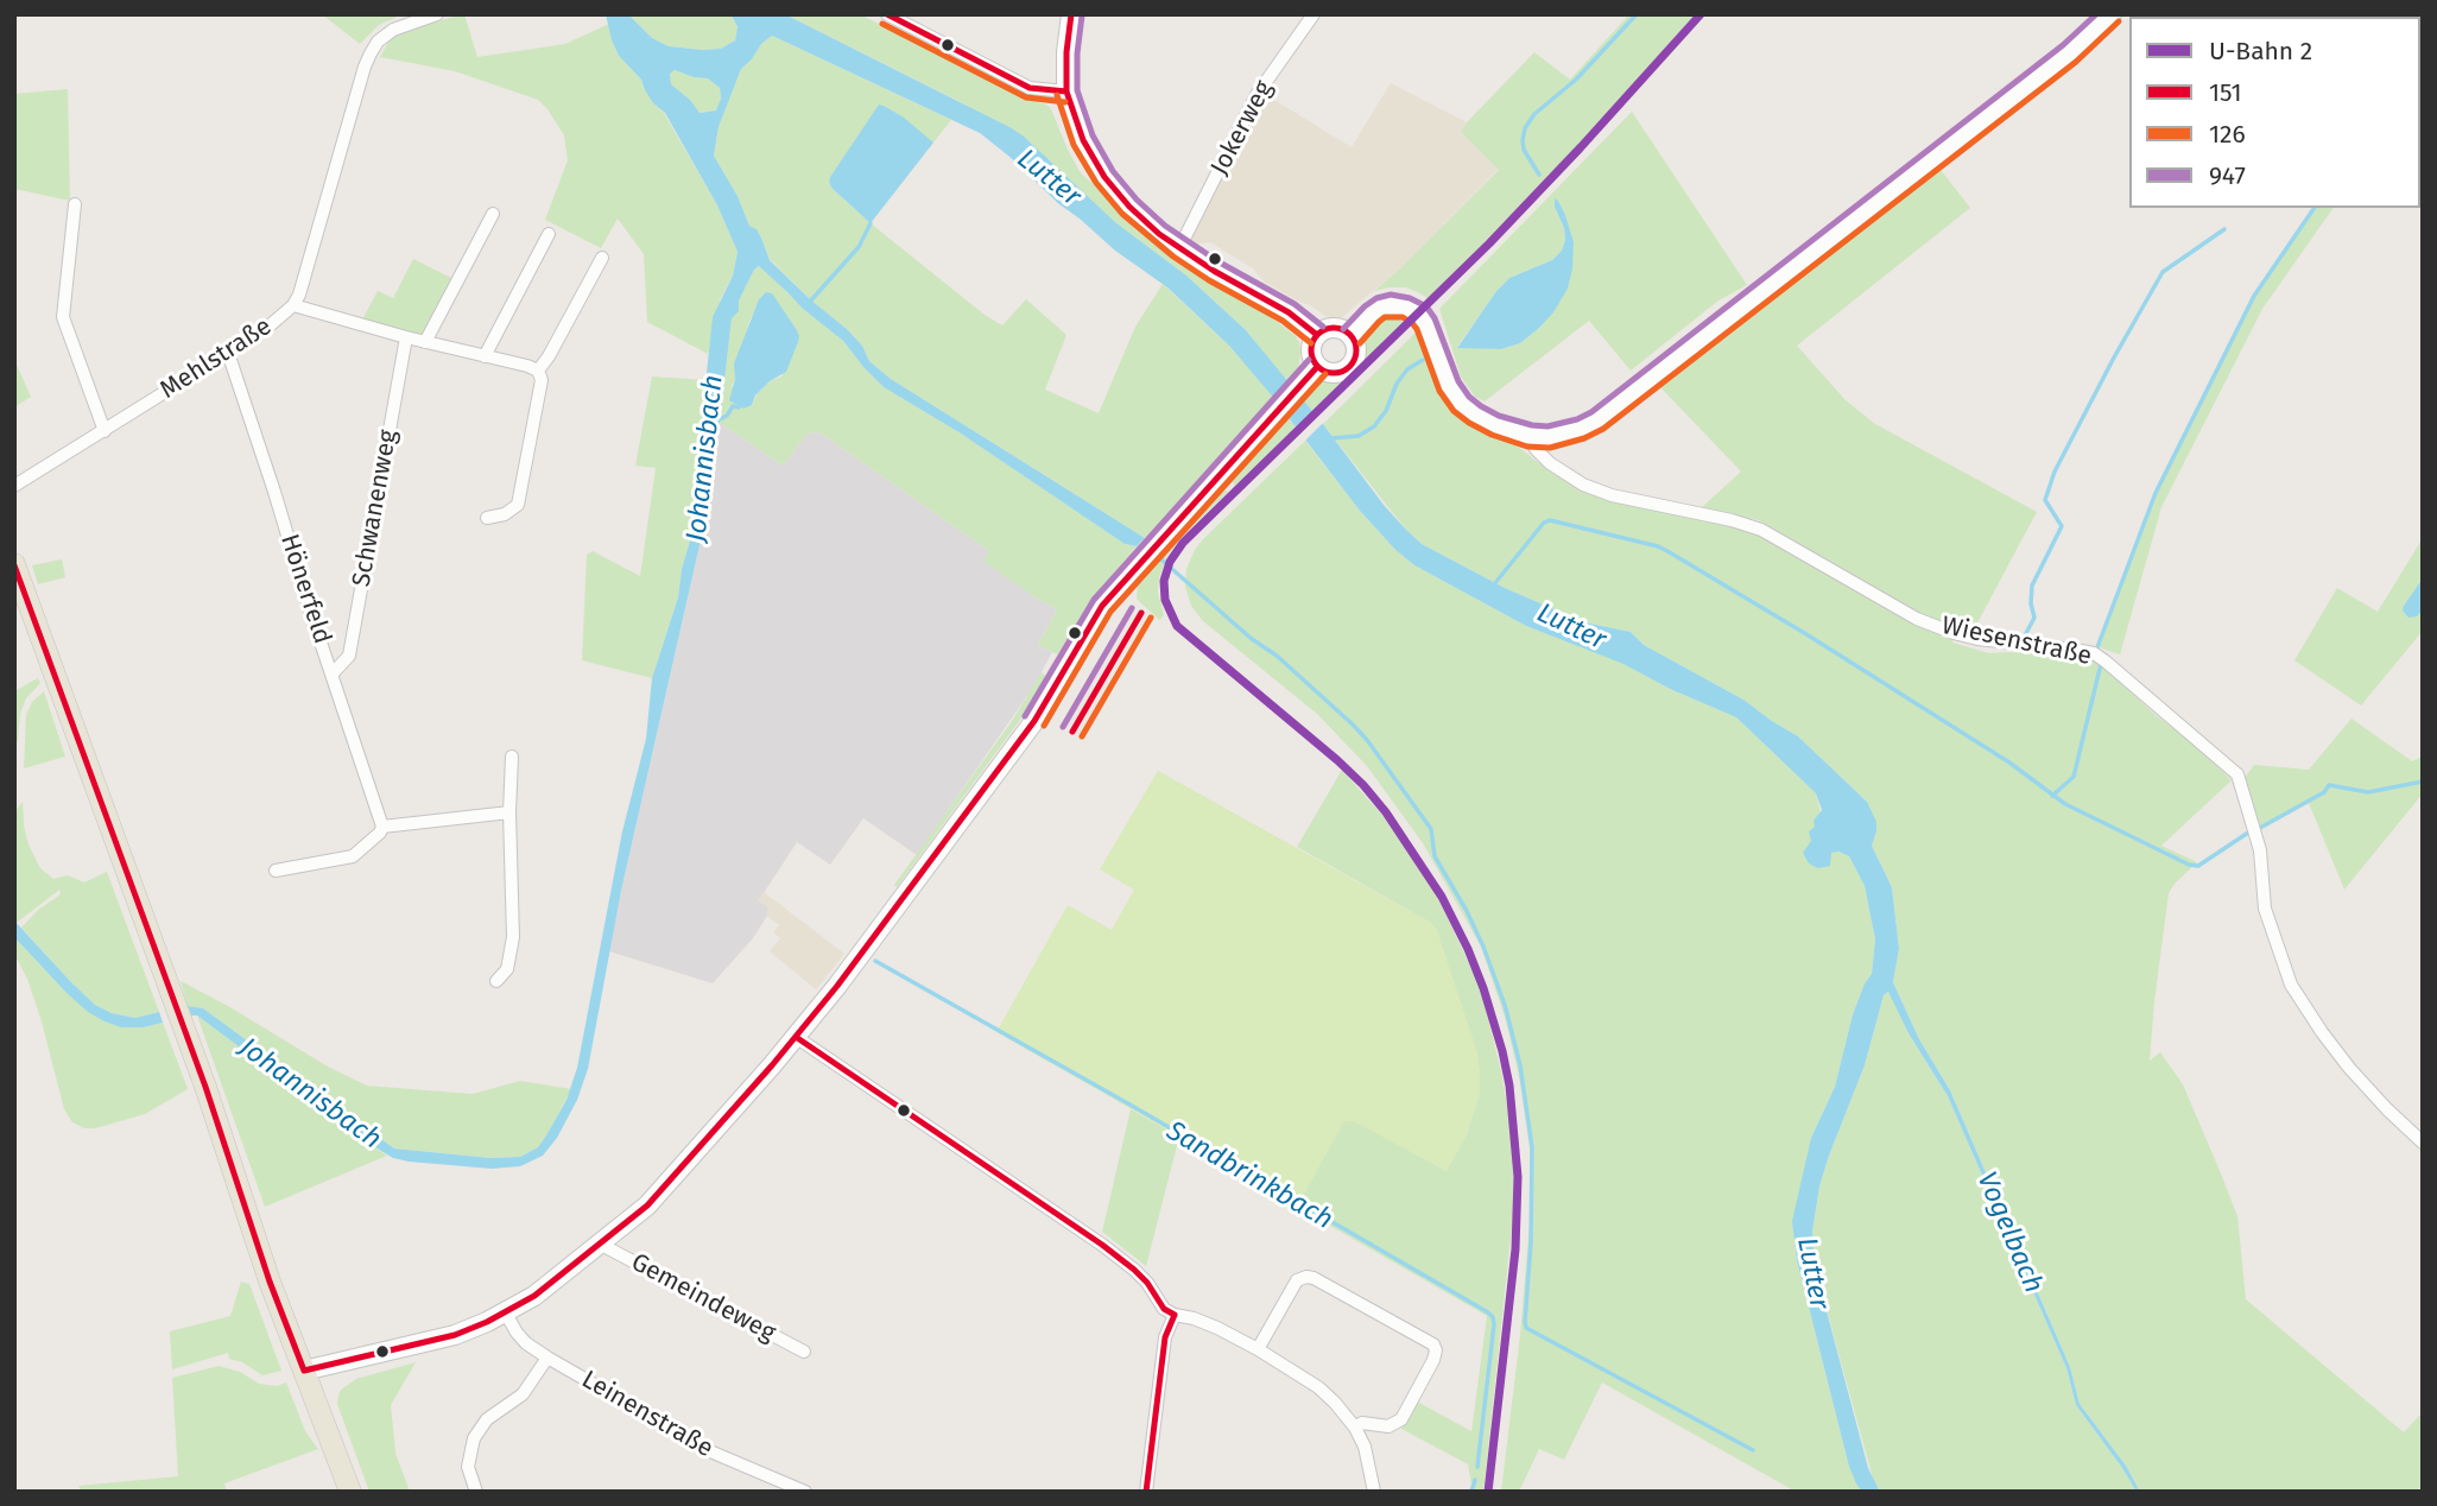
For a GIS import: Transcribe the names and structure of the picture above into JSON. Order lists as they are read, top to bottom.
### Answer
{
  "streets": {
    "street": [
      "Jokerweg",
      "Mehlstraße",
      "Schwanenweg",
      "Hönerfeld",
      "Wiesenstraße",
      "Gemeindeweg",
      "Leinenstraße"
    ]
  },
  "crossings": [
    ["Mehlstraße", "Hönerfeld"],
    ["Schwanenweg", "Hönerfeld"]
  ],
  "water": [
    "Lutter",
    "Johannisbach",
    "Sandbrinkbach",
    "Vogelbach"
  ],
  "lines": [
    "metro line 2",
    "transit line 151",
    "transit line 947",
    "transit line 126"
  ],
  "legend": [
    "U-Bahn 2",
    "151",
    "126",
    "947"
  ]
}
